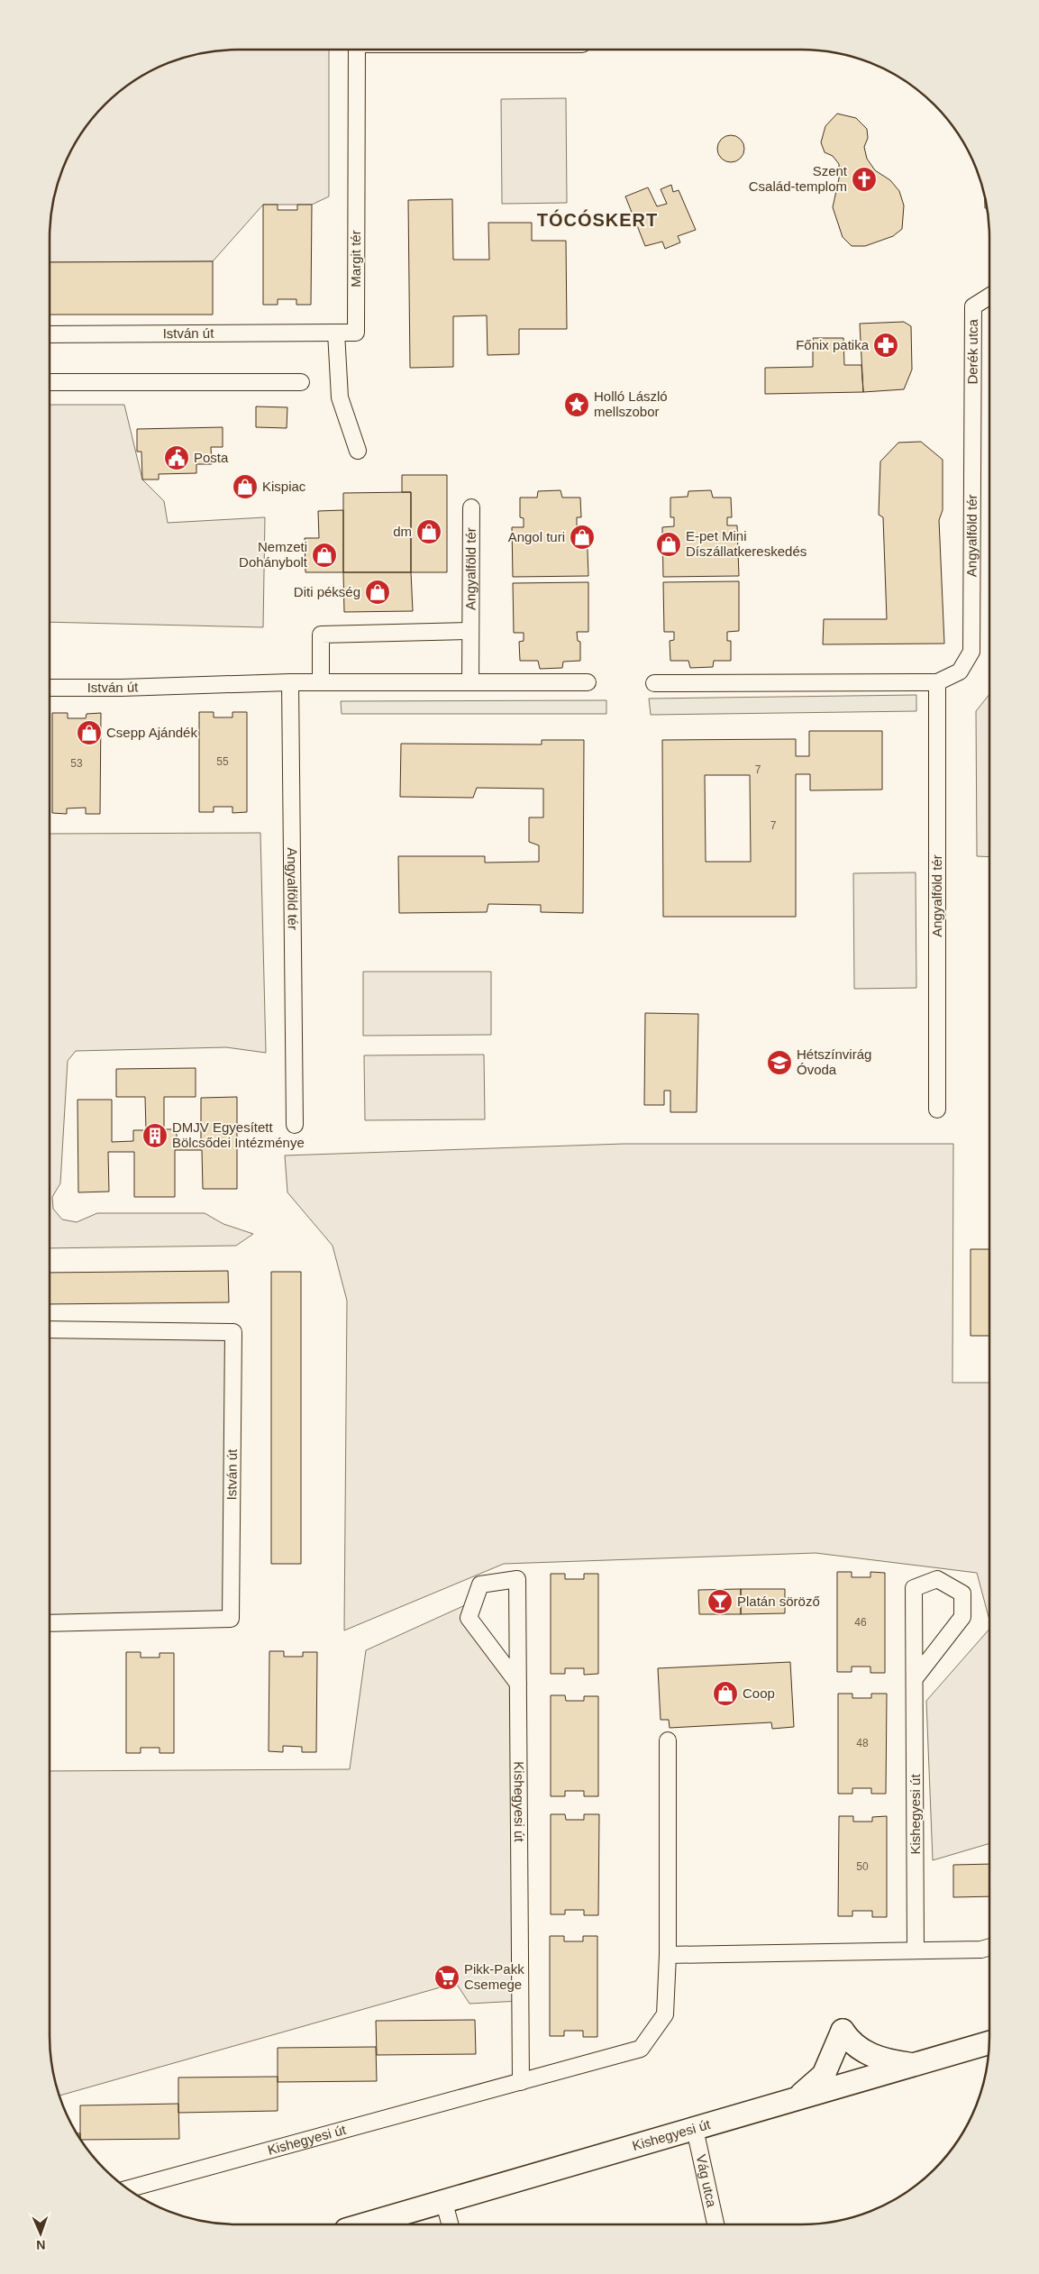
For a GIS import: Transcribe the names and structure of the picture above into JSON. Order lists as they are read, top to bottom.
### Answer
{
  "streets": {
    "street": [
      "Margit tér",
      "István út",
      "Derék utca",
      "Angyalföld tér",
      "Kishegyesi út",
      "Vág utca"
    ]
  },
  "crossings": [
    ["Margit tér", "István út"],
    ["István út", "Angyalföld tér"],
    ["Derék utca", "Angyalföld tér"],
    ["Kishegyesi út", "Vág utca"]
  ],
  "districts": ["TÓCÓSKERT"],
  "places": {
    "church": ["Szent Család-templom"],
    "pharmacy": ["Főnix patika"],
    "place": ["Holló László mellszobor"],
    "public building": ["Posta"],
    "shop": [
      "Kispiac",
      "dm",
      "Angol turi",
      "E-pet Mini Díszállatkereskedés",
      "Nemzeti Dohánybolt",
      "Diti pékség",
      "Csepp Ajándék",
      "Coop"
    ],
    "school or university": ["Hétszínvirág Óvoda"],
    "building": ["DMJV Egyesített Bölcsődei Intézménye"],
    "bar": ["Platán söröző"],
    "supermarket": ["Pikk-Pakk Csemege"]
  },
  "house_numbers": [
    "55",
    "53",
    "7",
    "7",
    "46",
    "48",
    "50"
  ],
  "north": "bottom"
}
